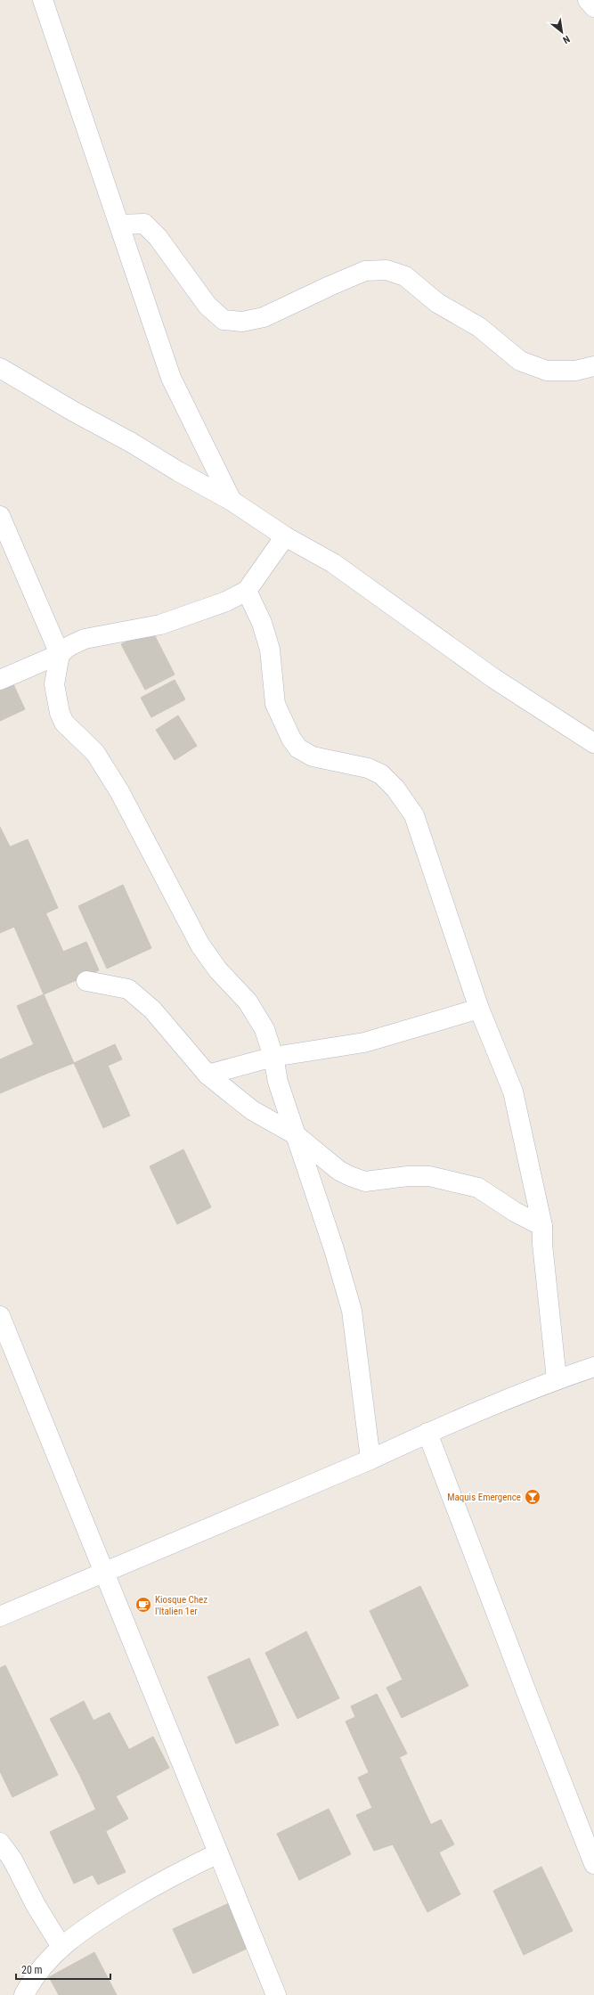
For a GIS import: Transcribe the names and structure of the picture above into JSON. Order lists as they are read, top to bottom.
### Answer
{
  "places": {
    "bar": ["Maquis Emergence"],
    "cafe": ["Kiosque Chez l'Italien 1er"]
  },
  "scale_bar": "20 m",
  "north": "bottom right"
}
